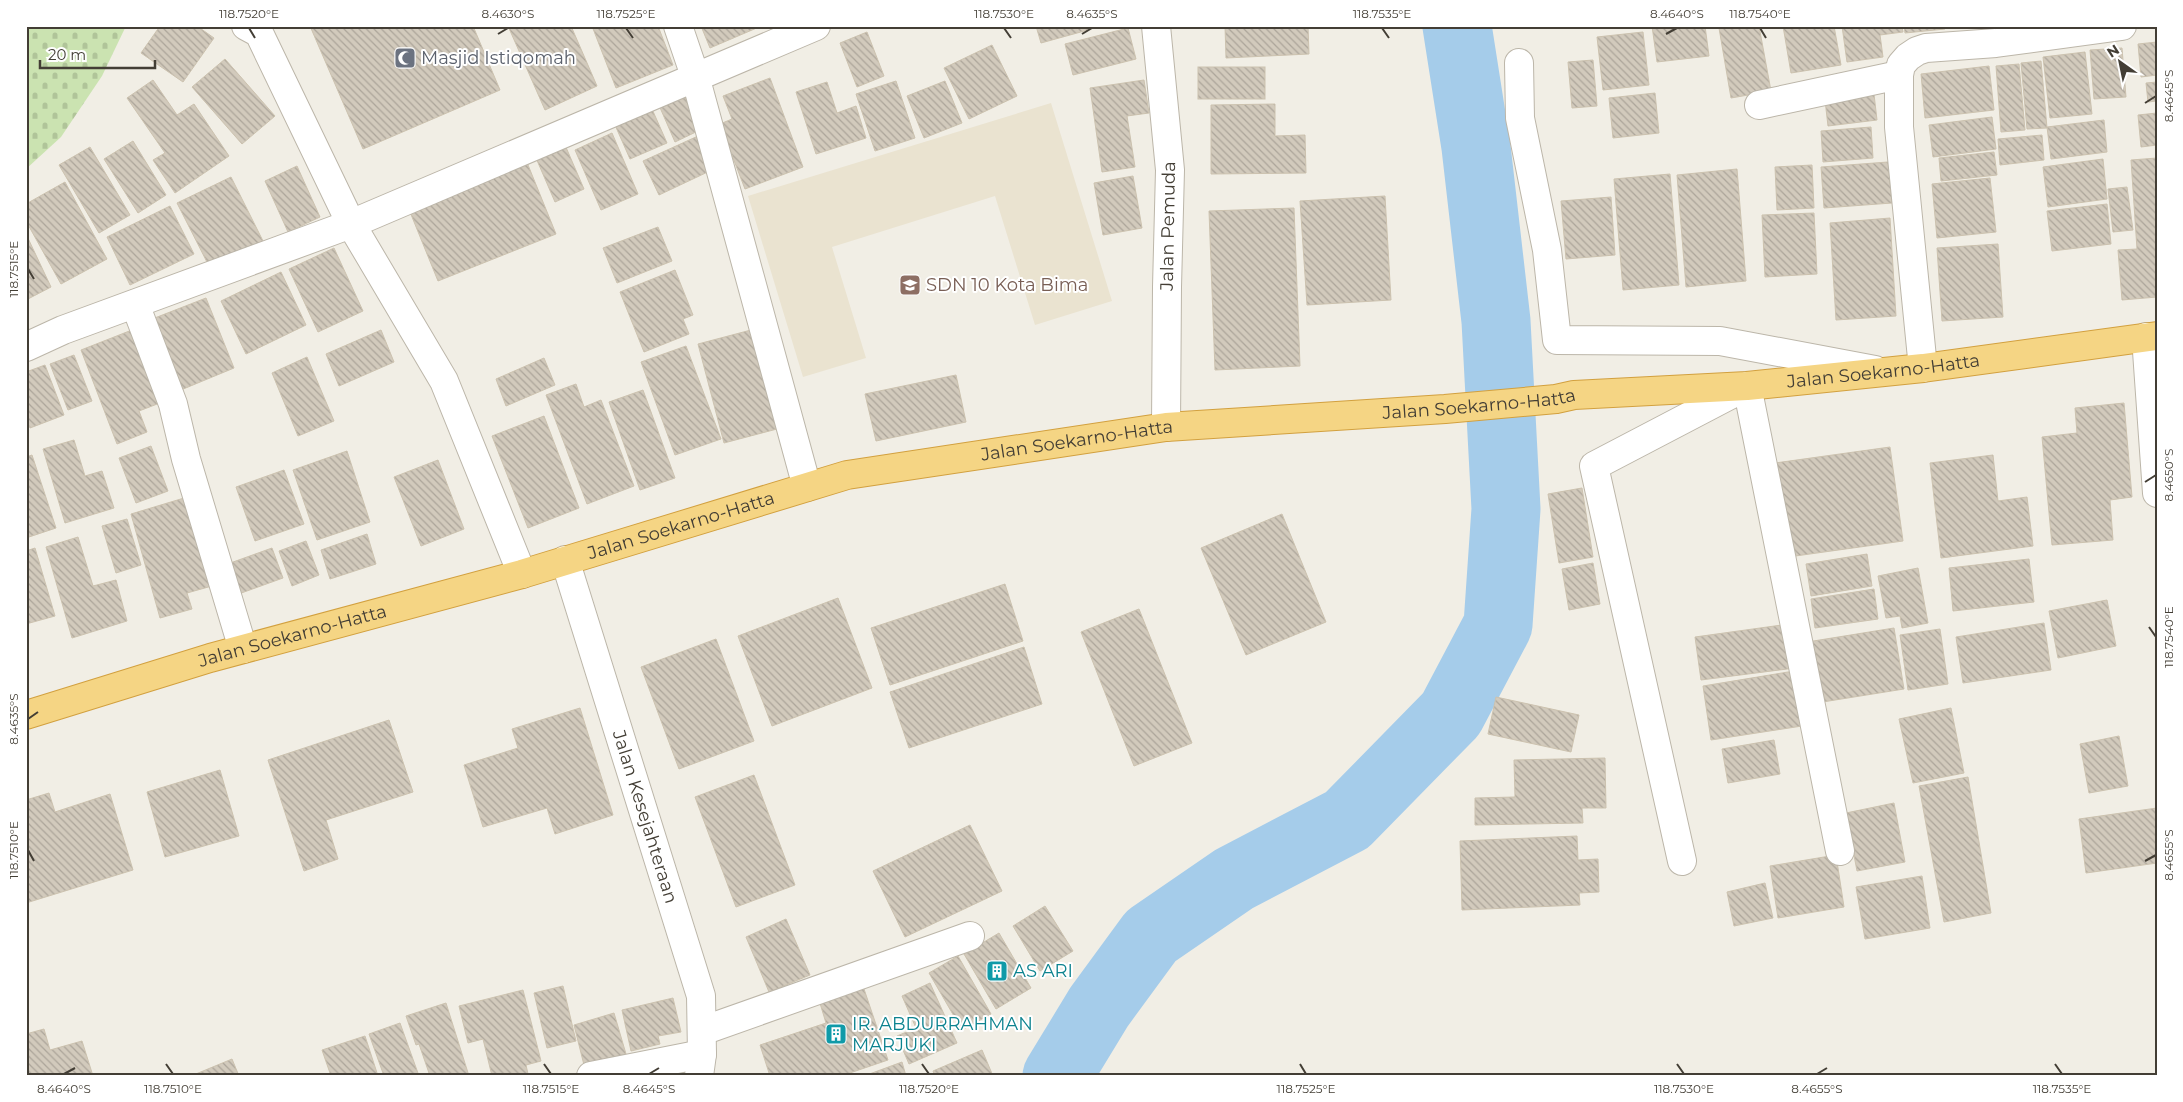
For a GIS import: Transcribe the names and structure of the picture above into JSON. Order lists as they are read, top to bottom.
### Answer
{
  "streets": {
    "highway": ["Jalan Soekarno-Hatta"],
    "street": ["Jalan Pemuda", "Jalan Kesejahteraan"]
  },
  "crossings": [
    ["Jalan Pemuda", "Jalan Soekarno-Hatta"],
    ["Jalan Soekarno-Hatta", "Jalan Kesejahteraan"]
  ],
  "places": {
    "mosque": ["Masjid Istiqomah"],
    "school or university": ["SDN 10 Kota Bima"],
    "building": ["AS ARI", "IR. ABDURRAHMAN MARJUKI"]
  },
  "scale_bar": "20 m",
  "north": "top left",
  "coordinates": [
    "118.7520°E",
    "8.4630°S",
    "118.7525°E",
    "118.7530°E",
    "8.4635°S",
    "118.7535°E",
    "8.4640°S",
    "118.7540°E",
    "8.4645°S",
    "118.7515°E",
    "8.4650°S",
    "118.7510°E",
    "8.4655°S"
  ]
}
